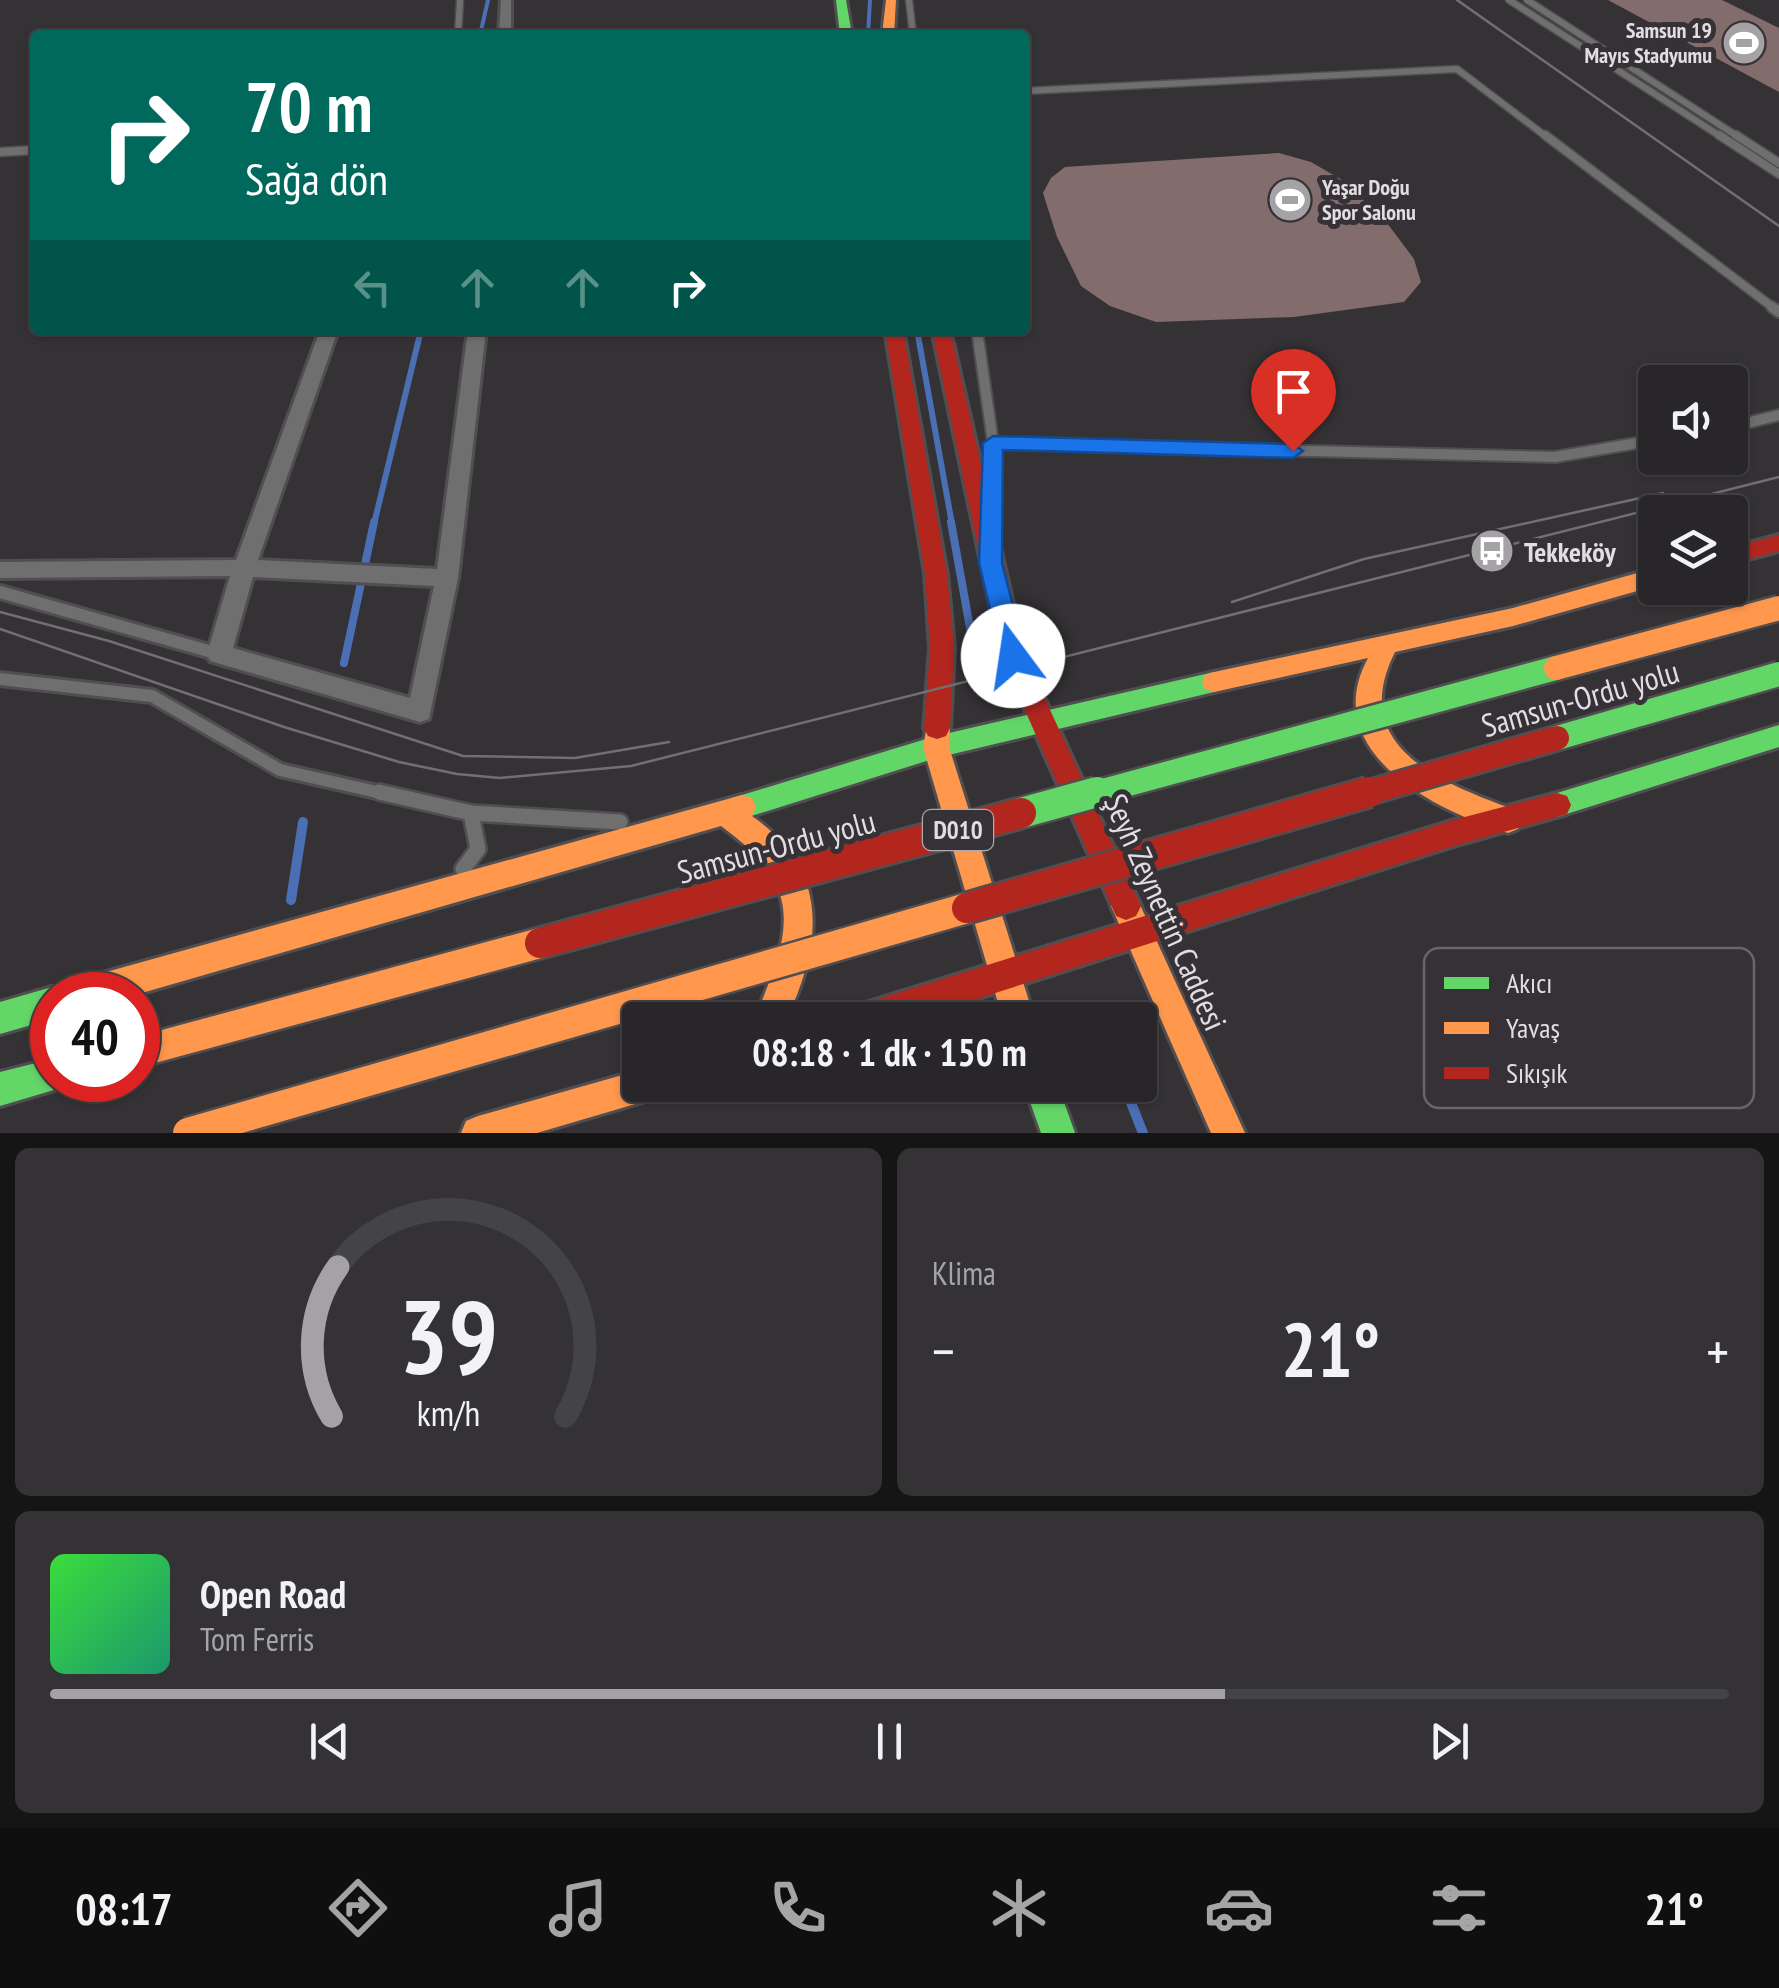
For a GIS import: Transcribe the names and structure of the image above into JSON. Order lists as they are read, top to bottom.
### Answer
{
  "streets": {
    "main road": ["Samsun-Ordu yolu", "D010", "Şeyh Zeynettin Caddesi"]
  },
  "places": {
    "sports": ["Samsun 19 Mayıs Stadyumu", "Yaşar Doğu Spor Salonu"],
    "bus stop": ["Tekkeköy"]
  },
  "legend": ["Akıcı", "Yavaş", "Sıkışık"],
  "page": {
    "turn": ["70 m", "Sağa dön"],
    "limit": "40",
    "trip": "08:18 · 1 dk · 150 m",
    "tile": "Klima",
    "heat": ["−", "21°", "+"],
    "song": ["Open Road", "Tom Ferris"],
    "tabs": ["08:17", "21°"],
    "gauge": ["39", "km/h"]
  }
}
